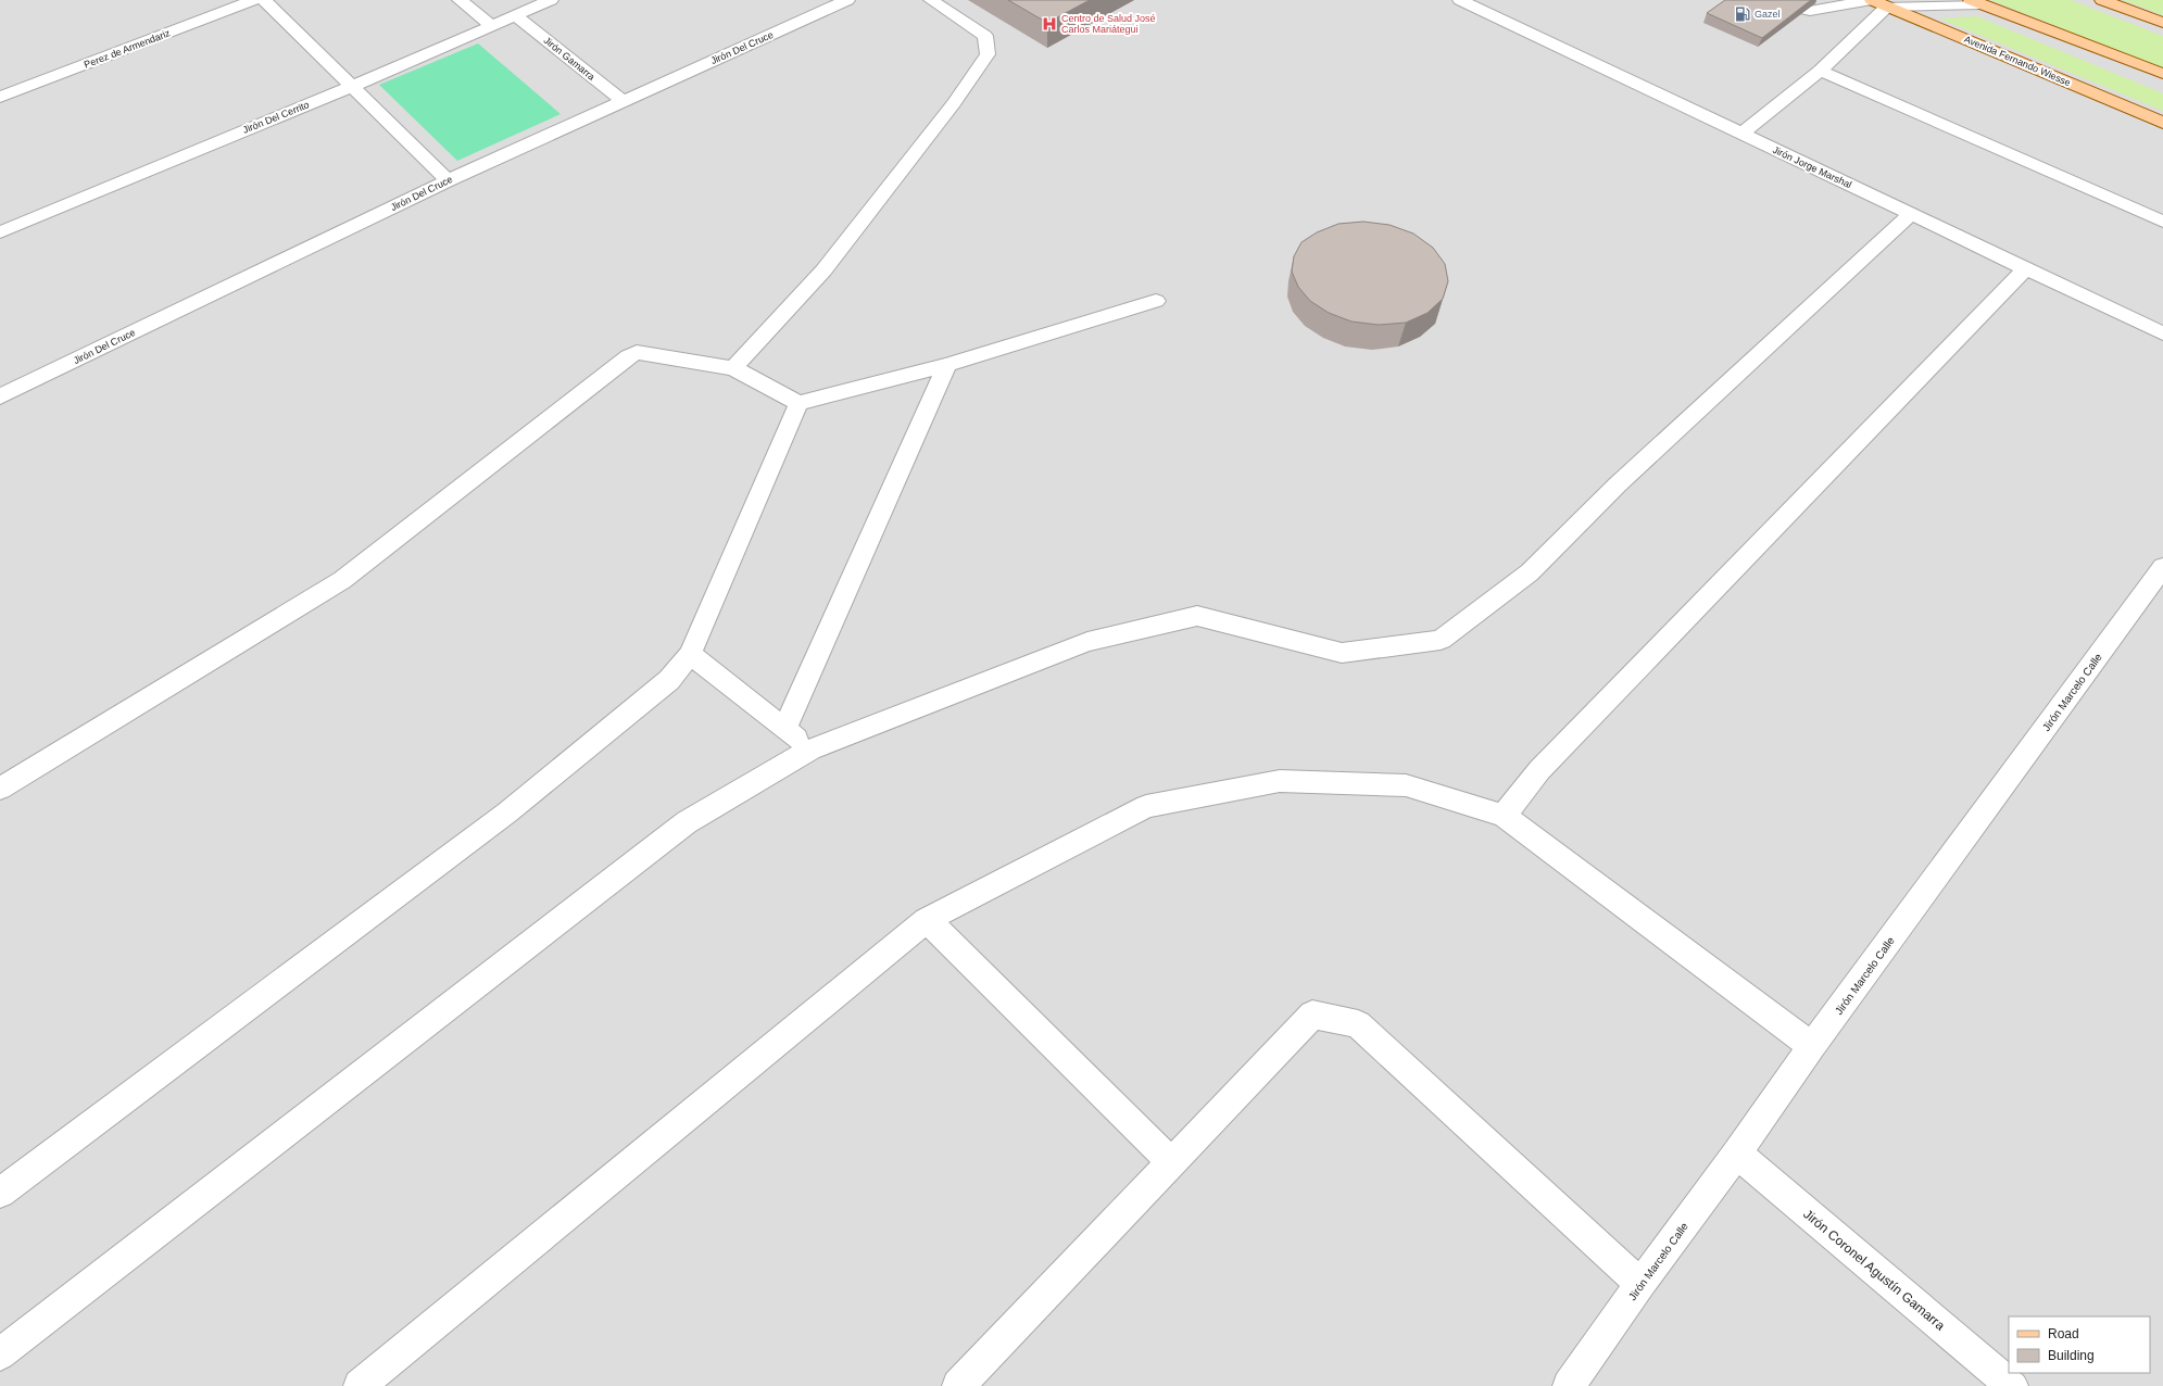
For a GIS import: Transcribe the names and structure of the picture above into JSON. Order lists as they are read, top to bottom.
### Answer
{
  "streets": {
    "main road": ["Avenida Fernando Wiesse"],
    "street": [
      "Jirón Del Cruce",
      "Perez de Armendariz",
      "Jirón Gamarra",
      "Jirón Del Cerrito",
      "Jirón Jorge Marshal",
      "Jirón Marcelo Calle",
      "Jirón Coronel Agustín Gamarra"
    ]
  },
  "crossings": [
    ["Jirón Del Cruce", "Jirón Gamarra"],
    ["Jirón Gamarra", "Jirón Del Cerrito"],
    ["Jirón Marcelo Calle", "Jirón Coronel Agustín Gamarra"]
  ],
  "places": {
    "fuel station": ["Gazel"],
    "hospital": ["Centro de Salud José Carlos Mariátegui"]
  },
  "legend": ["Road", "Building"]
}
